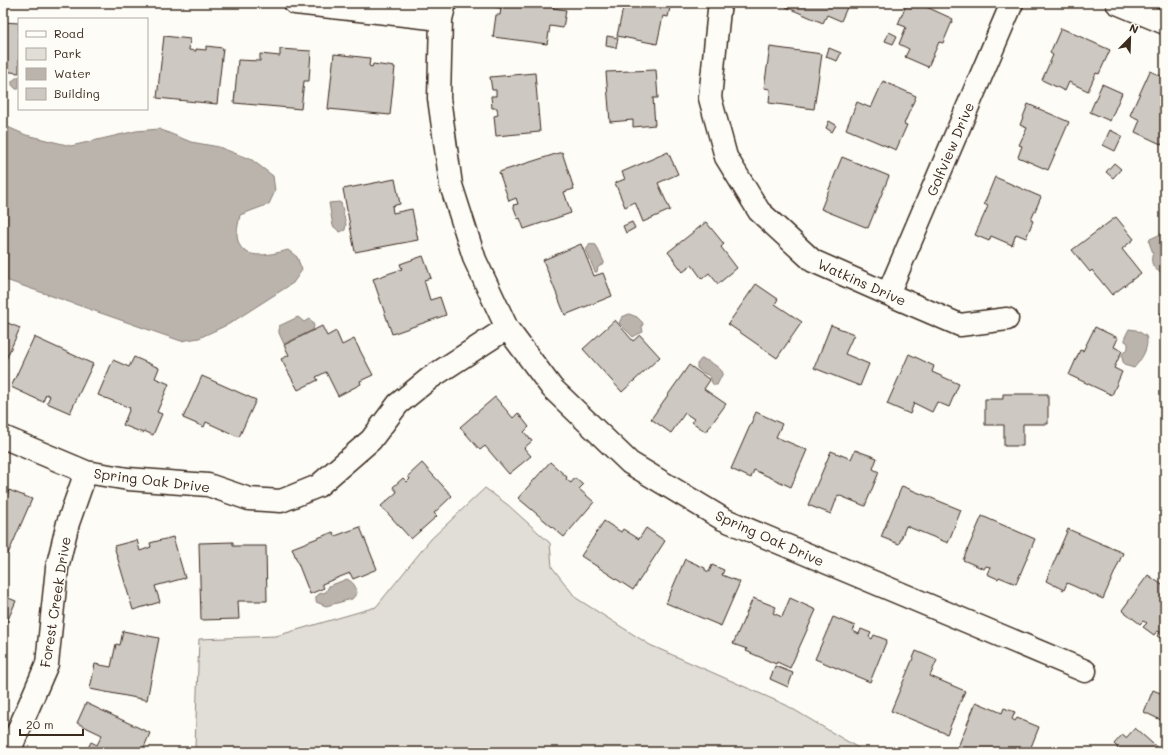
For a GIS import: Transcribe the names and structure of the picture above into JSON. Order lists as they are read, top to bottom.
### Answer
{
  "streets": {
    "street": [
      "Golfview Drive",
      "Watkins Drive",
      "Spring Oak Drive",
      "Forest Creek Drive"
    ]
  },
  "crossings": [
    ["Golfview Drive", "Watkins Drive"],
    ["Spring Oak Drive", "Forest Creek Drive"]
  ],
  "legend": [
    "Road",
    "Park",
    "Water",
    "Building"
  ],
  "scale_bar": "20 m",
  "north": "top right"
}
